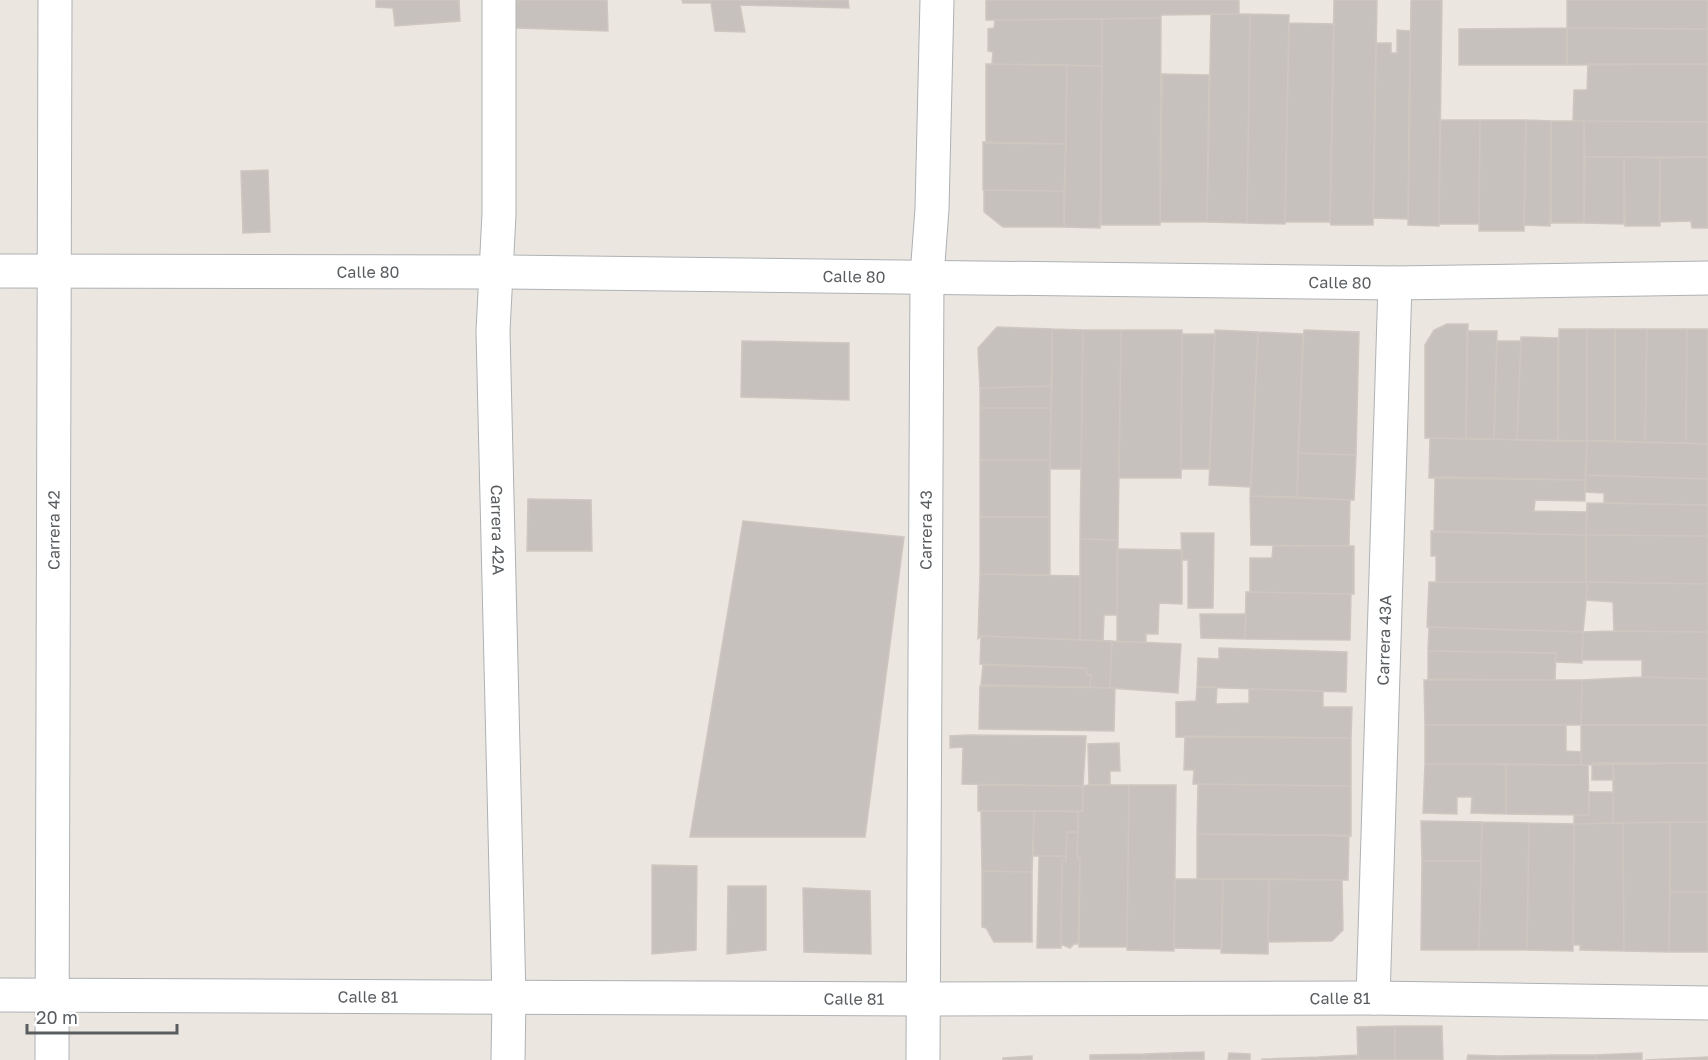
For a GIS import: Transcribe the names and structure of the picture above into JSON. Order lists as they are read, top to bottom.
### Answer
{
  "streets": {
    "street": [
      "Calle 80",
      "Carrera 42",
      "Carrera 42A",
      "Carrera 43",
      "Carrera 43A",
      "Calle 81"
    ]
  },
  "crossings": [
    ["Calle 80", "Carrera 42"],
    ["Calle 80", "Carrera 42A"],
    ["Calle 80", "Carrera 43"],
    ["Calle 80", "Carrera 43A"],
    ["Carrera 42", "Calle 81"],
    ["Carrera 42A", "Calle 81"],
    ["Carrera 43", "Calle 81"],
    ["Carrera 43A", "Calle 81"]
  ],
  "scale_bar": "20 m"
}
